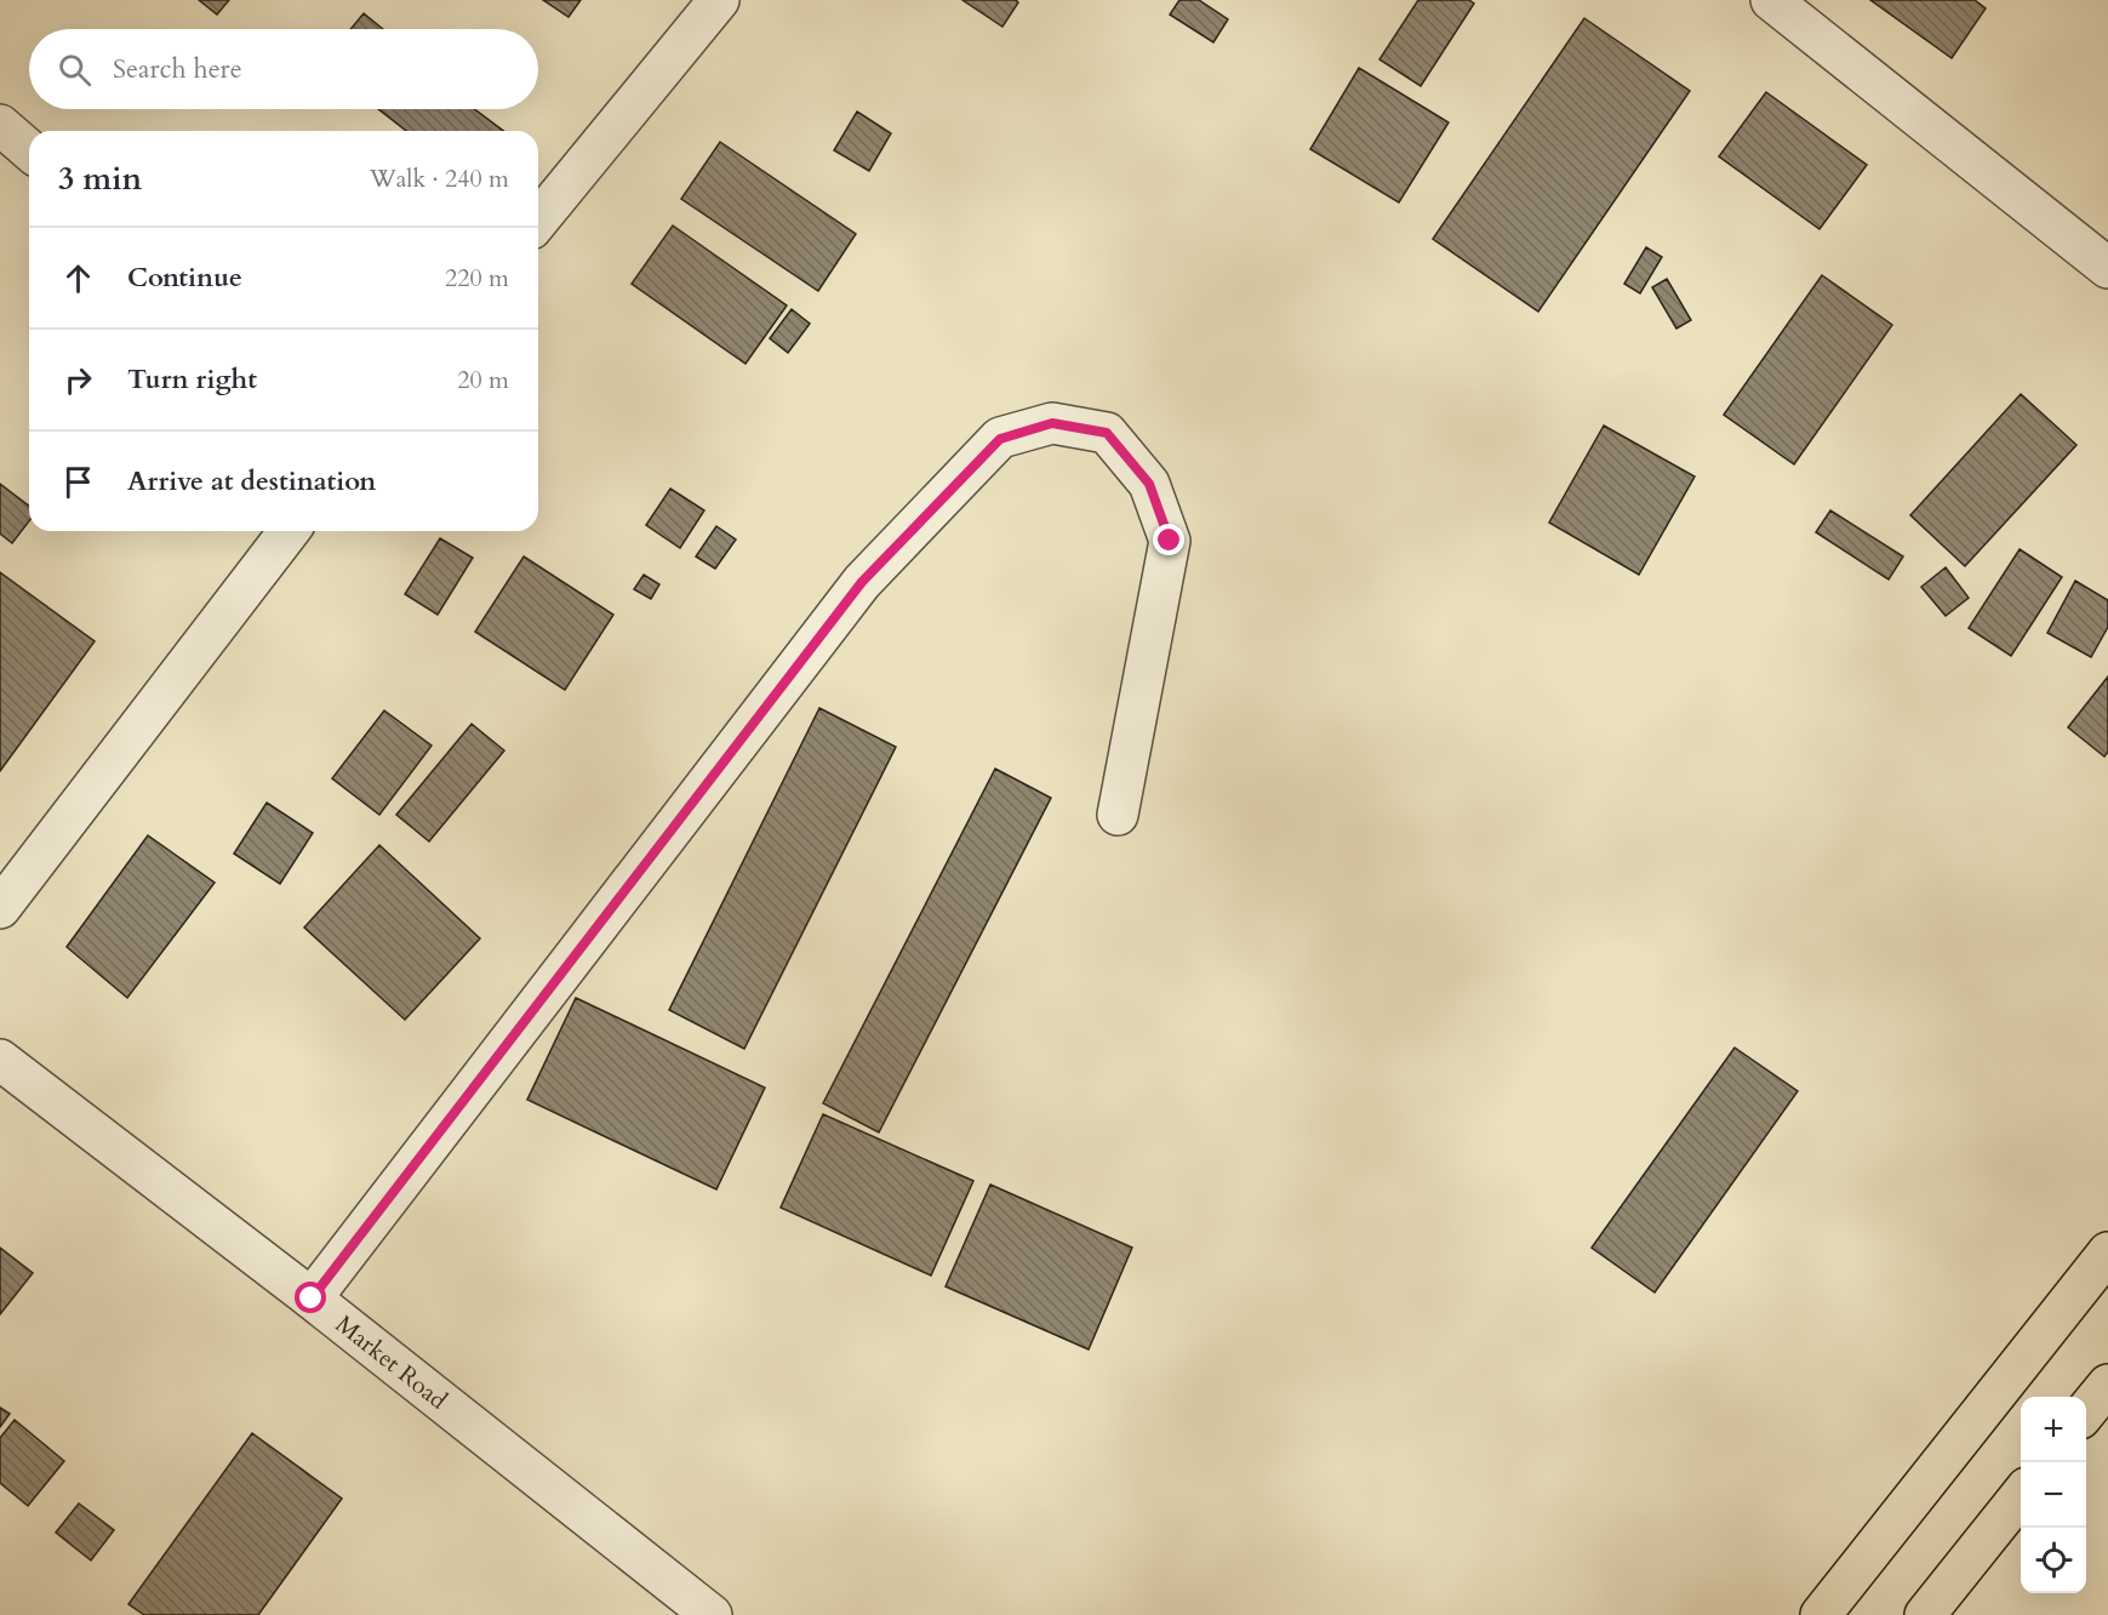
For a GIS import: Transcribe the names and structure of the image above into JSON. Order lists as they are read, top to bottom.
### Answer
{
  "streets": {
    "street": ["Market Road"]
  },
  "page": {
    "search": "Search here",
    "heading": ["3 min", "Walk · 240 m"],
    "list": [
      ["Continue", "220 m"],
      ["Turn right", "20 m"],
      "Arrive at destination"
    ],
    "map_buttons": ["+", "−"]
  }
}
